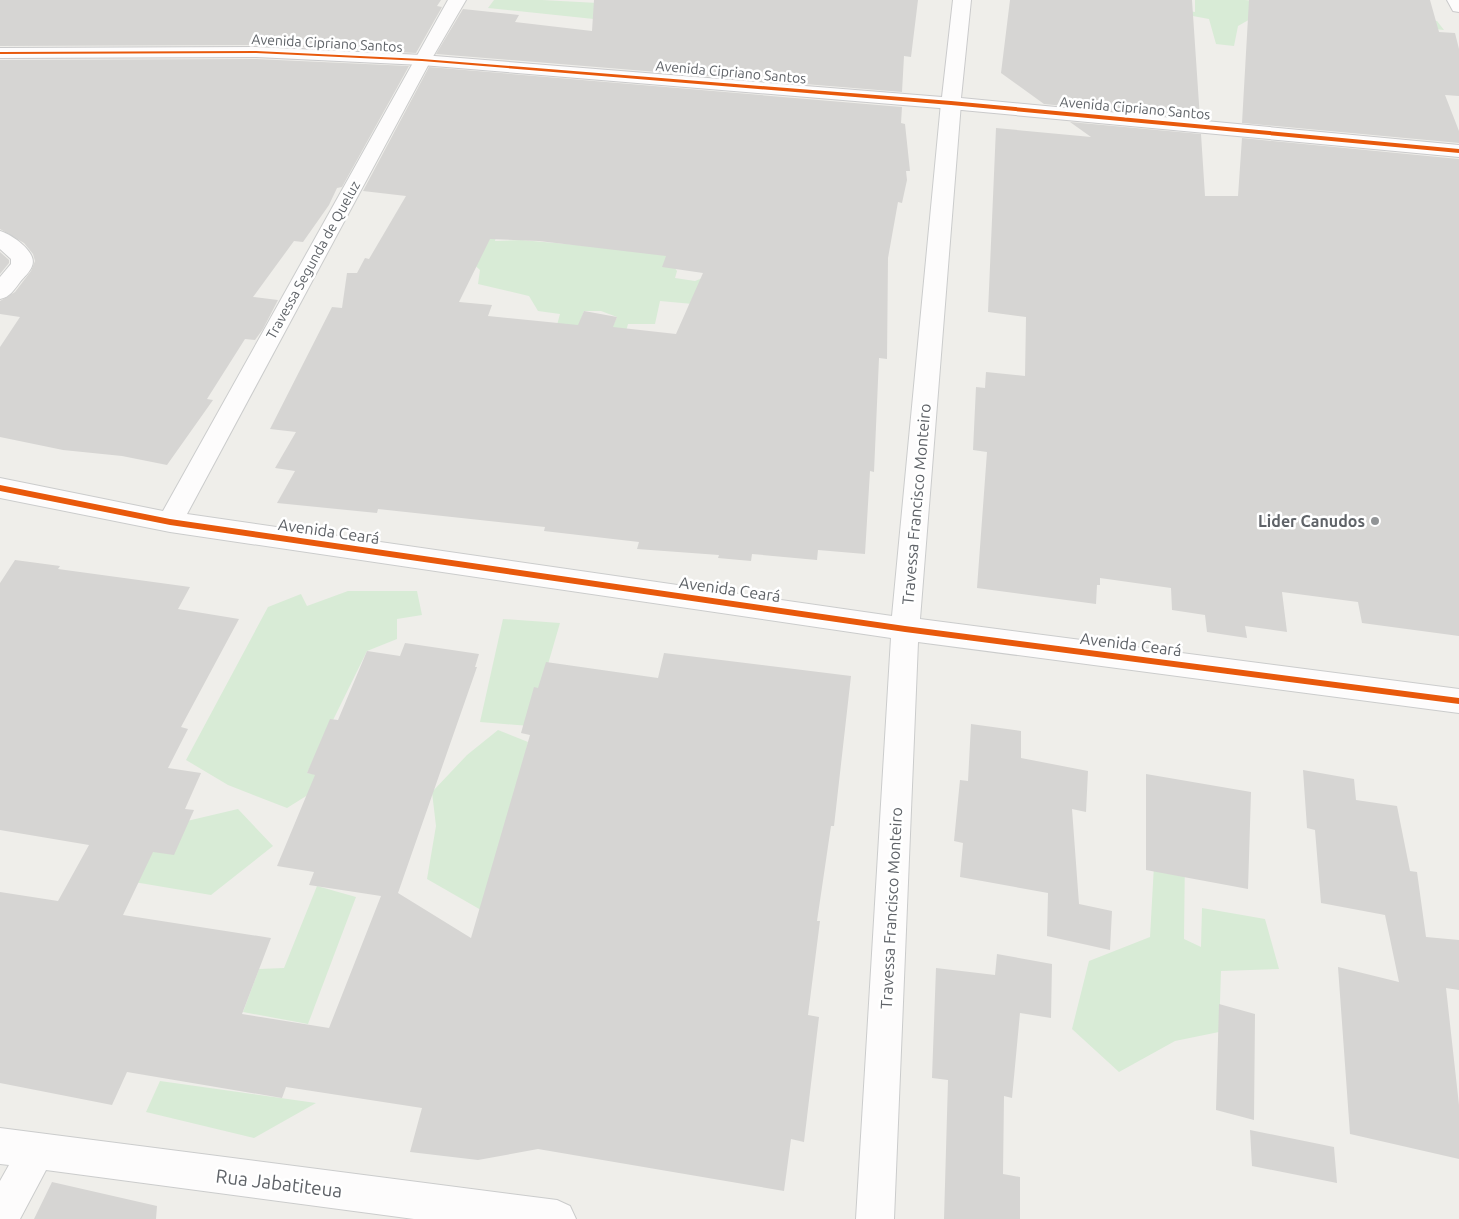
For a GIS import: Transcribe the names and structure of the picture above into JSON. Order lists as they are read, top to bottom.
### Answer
{
  "streets": {
    "street": [
      "Avenida Cipriano Santos",
      "Travessa Segunda de Queluz",
      "Travessa Francisco Monteiro",
      "Avenida Ceará",
      "Rua Jabatiteua"
    ]
  },
  "crossings": [
    ["Avenida Cipriano Santos", "Travessa Segunda de Queluz"],
    ["Avenida Cipriano Santos", "Travessa Francisco Monteiro"],
    ["Travessa Segunda de Queluz", "Avenida Ceará"],
    ["Travessa Francisco Monteiro", "Avenida Ceará"]
  ],
  "places": ["Lider Canudos"]
}
